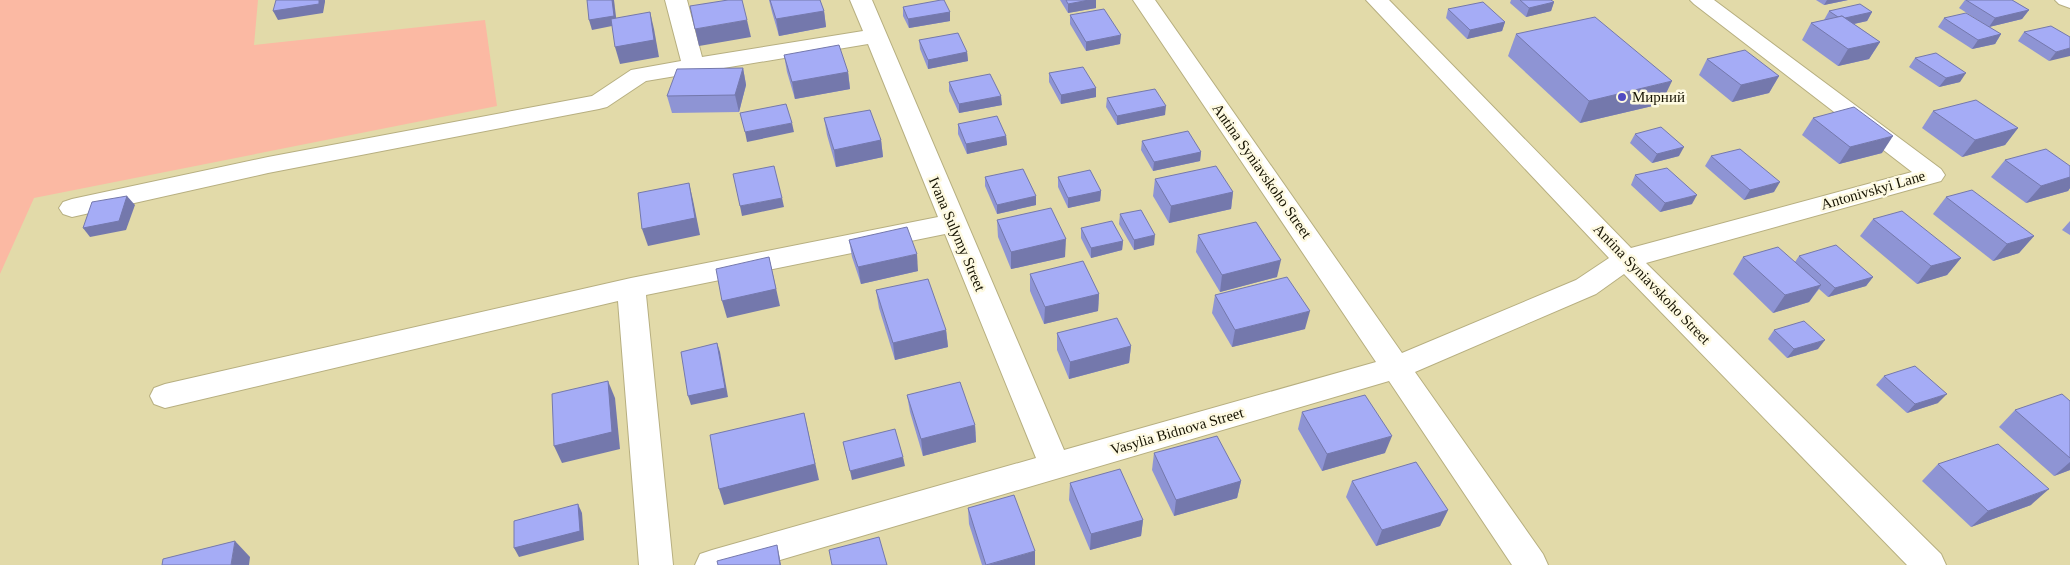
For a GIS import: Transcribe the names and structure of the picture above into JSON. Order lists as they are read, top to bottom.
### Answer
{
  "streets": {
    "street": [
      "Antina Syniavskoho Street",
      "Antonivskyi Lane",
      "Ivana Sulymy Street",
      "Vasylia Bidnova Street"
    ]
  },
  "crossings": [
    ["Antina Syniavskoho Street", "Antonivskyi Lane"],
    ["Antina Syniavskoho Street", "Vasylia Bidnova Street"],
    ["Antonivskyi Lane", "Vasylia Bidnova Street"],
    ["Ivana Sulymy Street", "Vasylia Bidnova Street"]
  ],
  "places": ["Мирний"]
}
